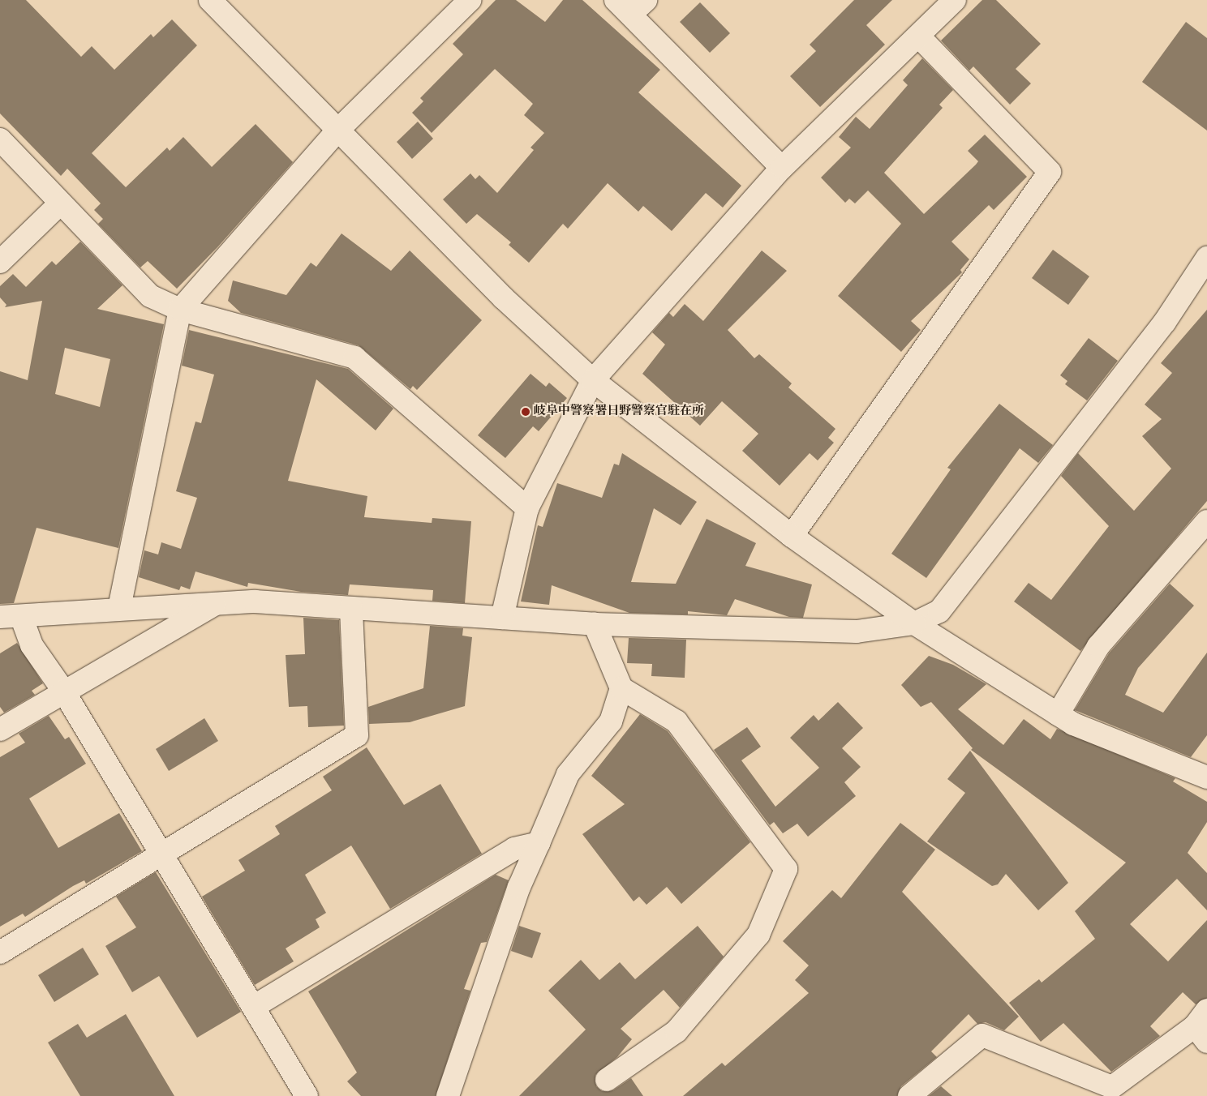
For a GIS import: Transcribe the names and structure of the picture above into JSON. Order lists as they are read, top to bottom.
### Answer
{
  "places": ["岐阜中警察署日野警察官駐在所"]
}
